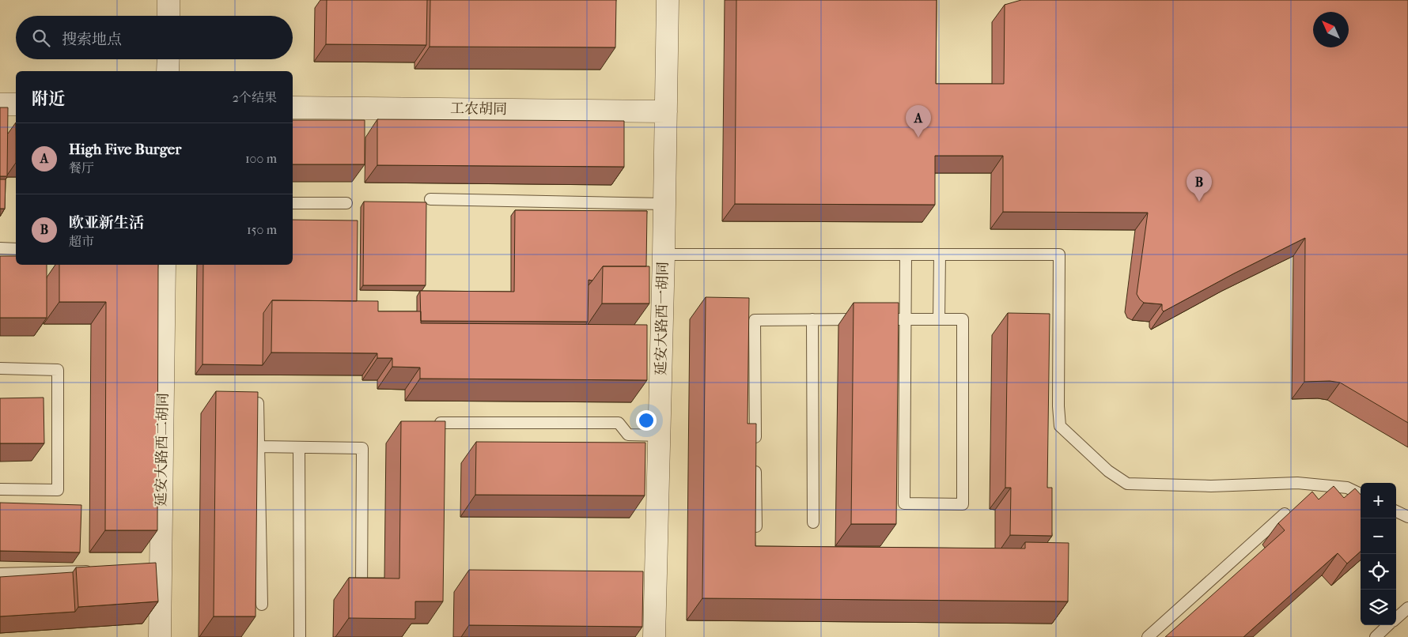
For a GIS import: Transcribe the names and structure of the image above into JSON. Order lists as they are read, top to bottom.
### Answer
{
  "streets": {
    "street": ["工农胡同", "延安大路西一胡同", "延安大路西二胡同"]
  },
  "crossings": [
    ["工农胡同", "延安大路西一胡同"]
  ],
  "north": "top left",
  "page": {
    "search": "搜索地点",
    "heading": ["附近", "2个结果"],
    "pins": ["A", "B"],
    "list": [
      {
        "mark": "A",
        "name": "High Five Burger",
        "note": "餐厅",
        "value": "100 m"
      },
      {
        "mark": "B",
        "name": "欧亚新生活",
        "note": "超市",
        "value": "150 m"
      }
    ],
    "map_buttons": ["+", "−"]
  }
}
